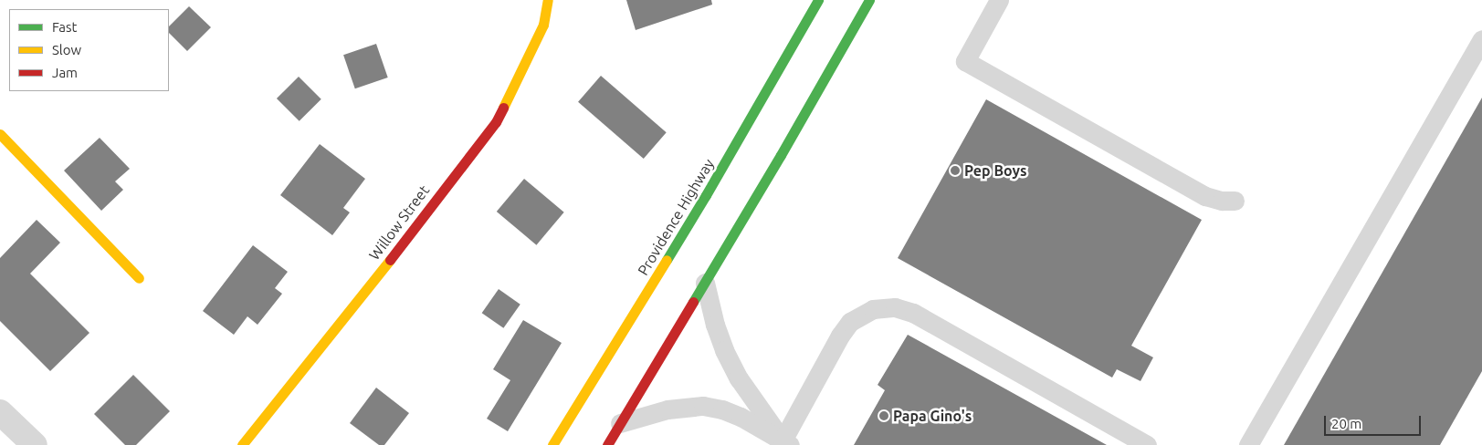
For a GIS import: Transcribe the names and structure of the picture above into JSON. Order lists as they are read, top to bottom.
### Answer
{
  "streets": {
    "main road": ["Providence Highway", "Willow Street"]
  },
  "places": ["Pep Boys", "Papa Gino's"],
  "legend": ["Fast", "Slow", "Jam"],
  "scale_bar": "20 m"
}
